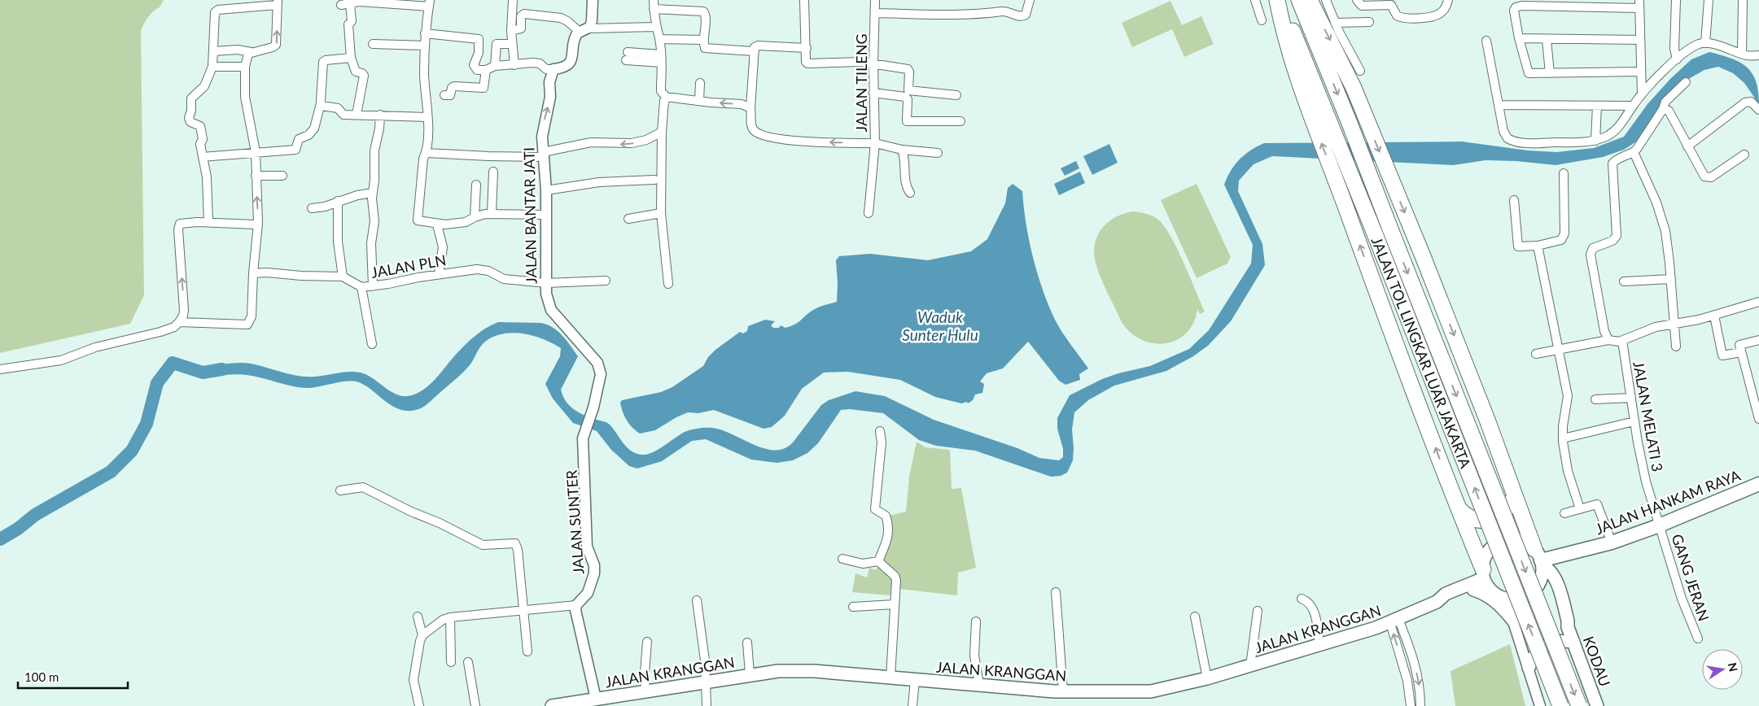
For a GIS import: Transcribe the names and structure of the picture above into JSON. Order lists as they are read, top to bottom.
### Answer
{
  "streets": {
    "highway": ["JALAN TOL LINGKAR LUAR JAKARTA"],
    "main road": ["JALAN HANKAM RAYA", "JALAN KRANGGAN", "KODAU"],
    "street": [
      "JALAN TILENG",
      "JALAN BANTAR JATI",
      "JALAN PLN",
      "JALAN MELATI 3",
      "JALAN SUNTER",
      "GANG JERAN"
    ]
  },
  "crossings": [
    ["JALAN BANTAR JATI", "JALAN PLN"],
    ["JALAN BANTAR JATI", "JALAN SUNTER"],
    ["JALAN MELATI 3", "JALAN HANKAM RAYA"],
    ["JALAN MELATI 3", "GANG JERAN"],
    ["JALAN HANKAM RAYA", "GANG JERAN"],
    ["JALAN HANKAM RAYA", "JALAN KRANGGAN"],
    ["JALAN HANKAM RAYA", "KODAU"],
    ["JALAN KRANGGAN", "KODAU"]
  ],
  "one_way": ["JALAN TILENG"],
  "water": ["Waduk Sunter Hulu"],
  "scale_bar": "100 m",
  "north": "right"
}
